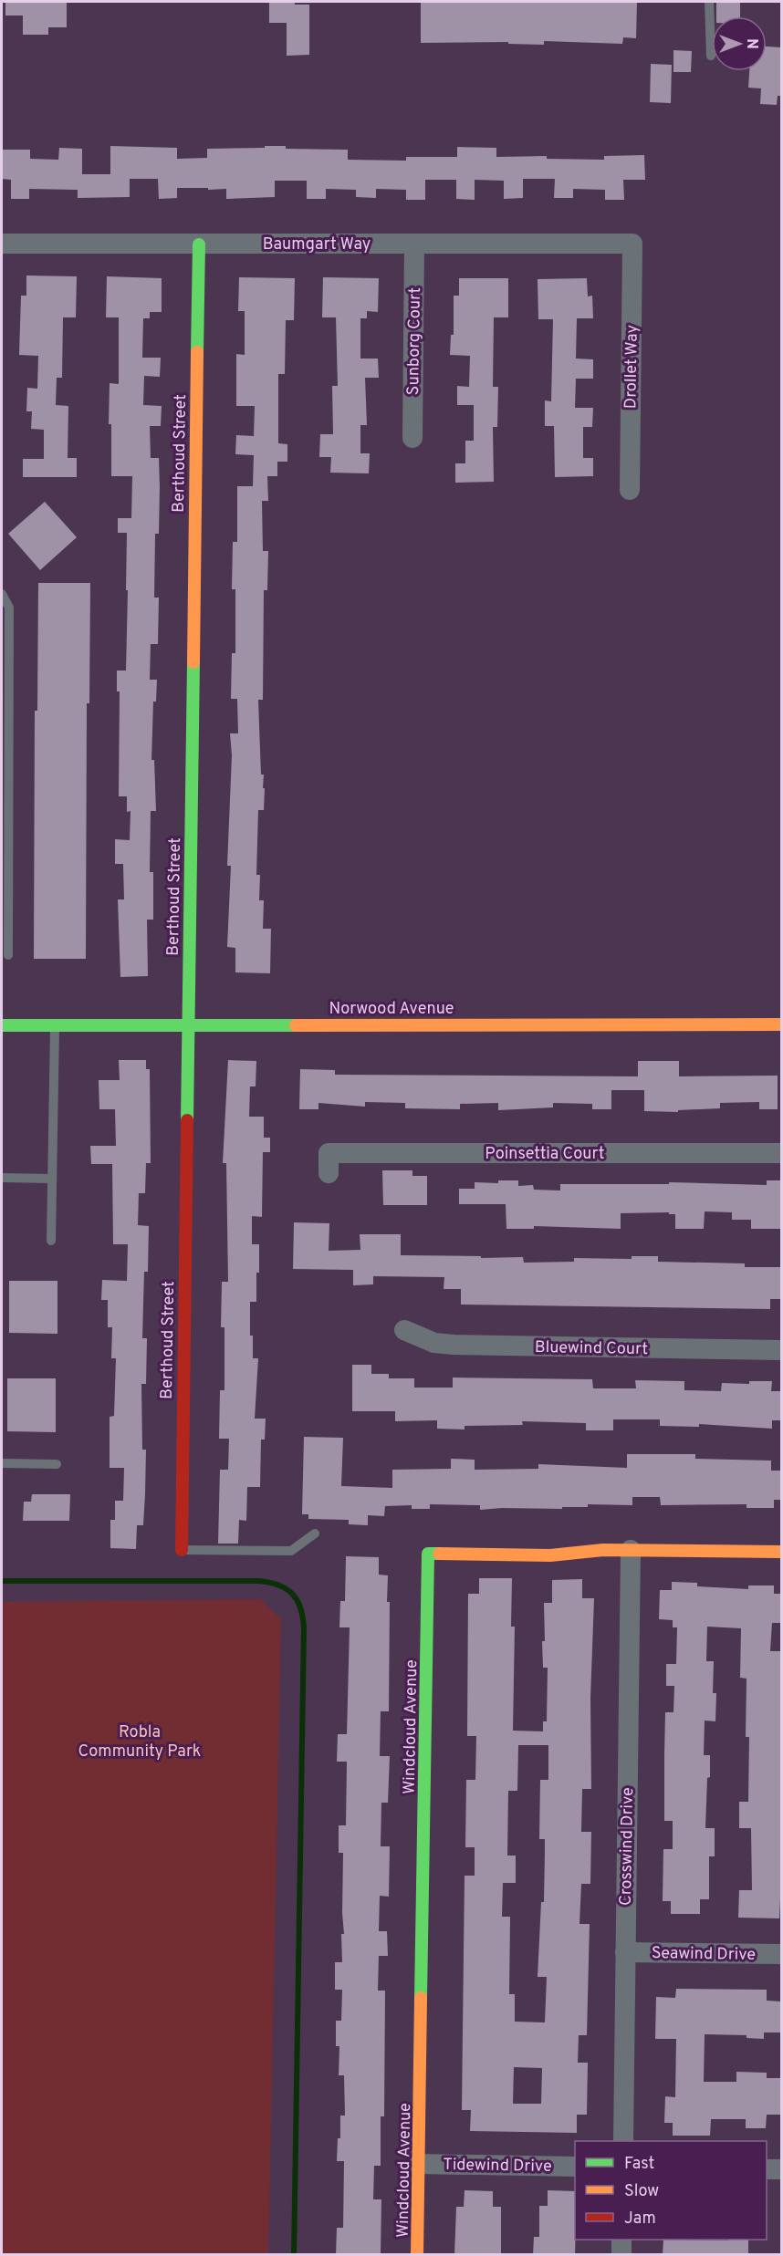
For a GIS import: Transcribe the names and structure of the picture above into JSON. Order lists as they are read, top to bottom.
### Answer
{
  "streets": {
    "street": [
      "Baumgart Way",
      "Sunborg Court",
      "Drollet Way",
      "Berthoud Street",
      "Norwood Avenue",
      "Poinsettia Court",
      "Bluewind Court",
      "Windcloud Avenue",
      "Crosswind Drive",
      "Seawind Drive",
      "Tidewind Drive"
    ]
  },
  "crossings": [
    ["Baumgart Way", "Sunborg Court"],
    ["Baumgart Way", "Drollet Way"],
    ["Baumgart Way", "Berthoud Street"],
    ["Berthoud Street", "Norwood Avenue"],
    ["Windcloud Avenue", "Crosswind Drive"],
    ["Windcloud Avenue", "Tidewind Drive"],
    ["Crosswind Drive", "Seawind Drive"]
  ],
  "parks": ["Robla Community Park"],
  "legend": ["Fast", "Slow", "Jam"],
  "north": "right"
}
